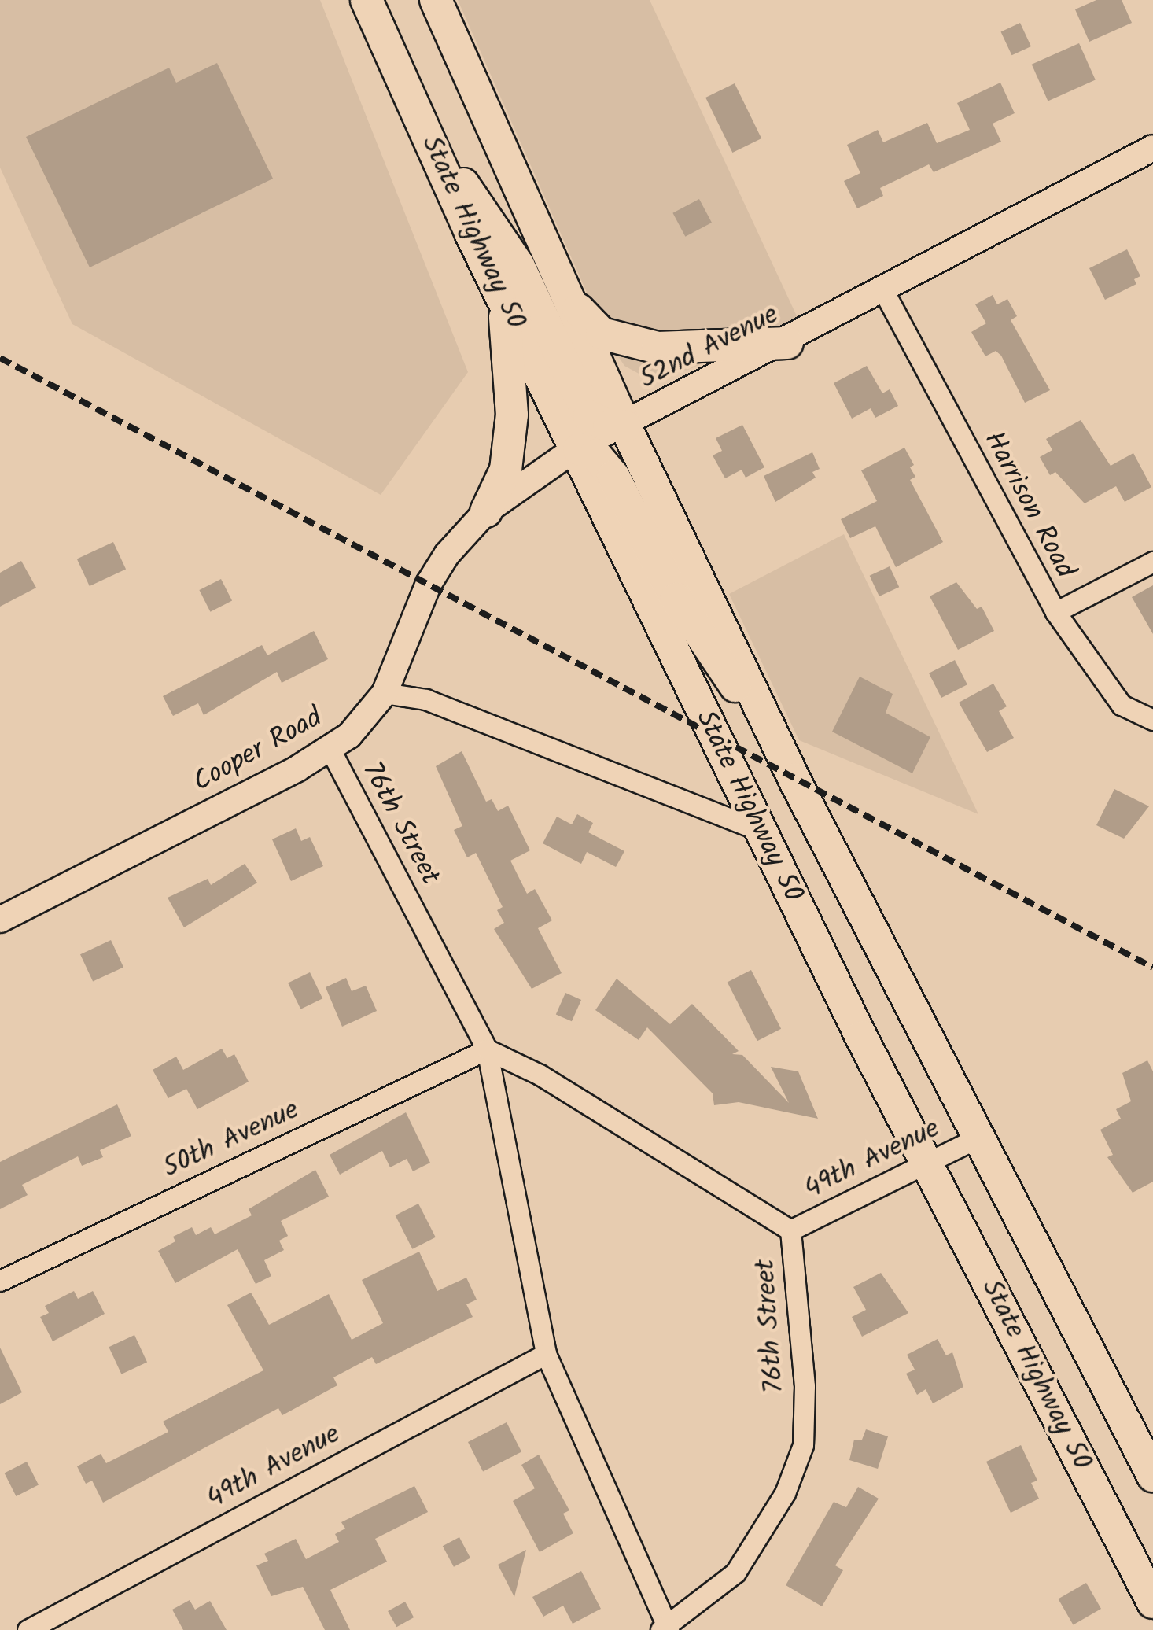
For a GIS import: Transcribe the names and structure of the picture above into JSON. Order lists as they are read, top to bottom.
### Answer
{
  "streets": {
    "main road": ["State Highway 50"],
    "street": [
      "52nd Avenue",
      "Harrison Road",
      "Cooper Road",
      "76th Street",
      "50th Avenue",
      "49th Avenue"
    ]
  },
  "crossings": [
    ["State Highway 50", "52nd Avenue"],
    ["State Highway 50", "49th Avenue"],
    ["52nd Avenue", "Harrison Road"],
    ["52nd Avenue", "Cooper Road"],
    ["Cooper Road", "76th Street"],
    ["76th Street", "50th Avenue"],
    ["76th Street", "49th Avenue"]
  ]
}
